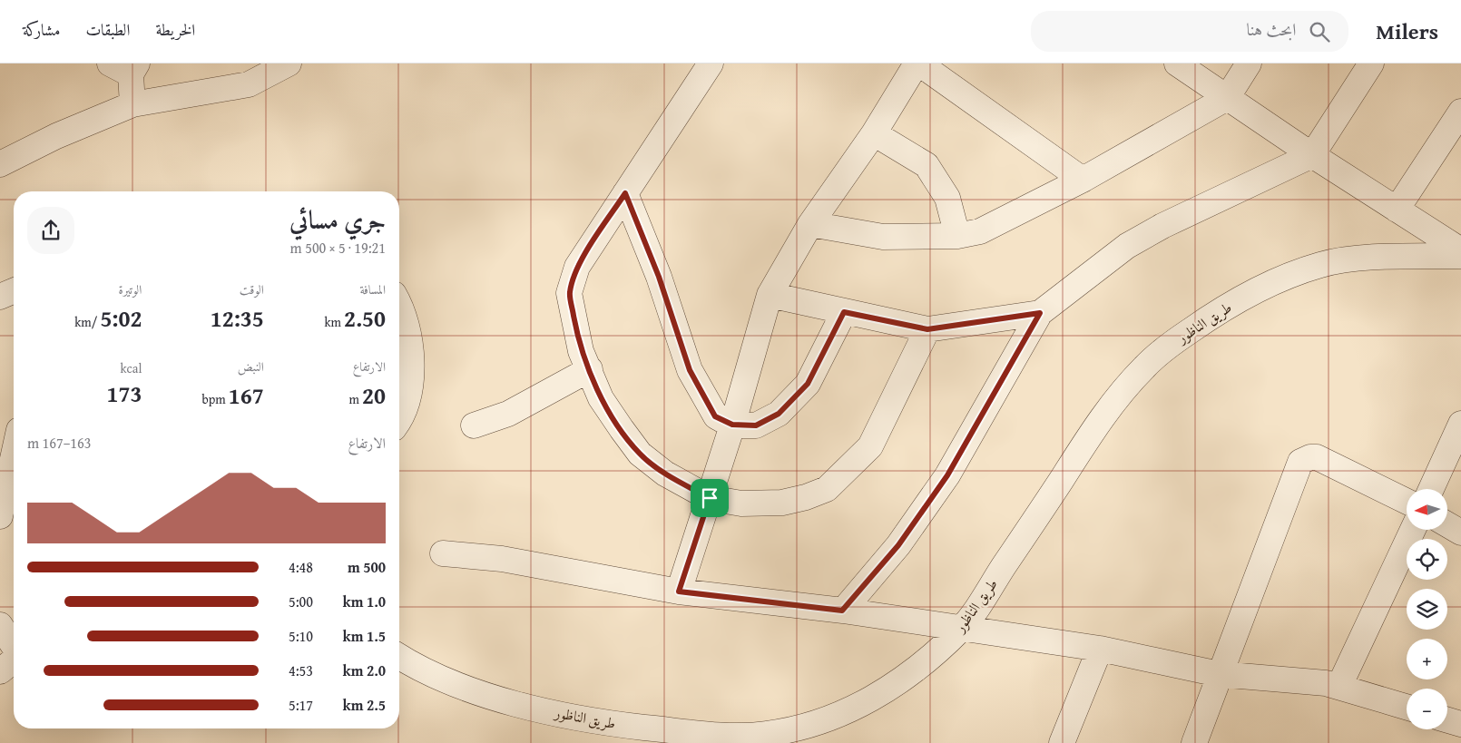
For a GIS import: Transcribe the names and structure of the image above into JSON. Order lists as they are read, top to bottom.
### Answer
{
  "streets": {
    "street": ["طريق الناظور"]
  },
  "north": "left",
  "page": {
    "header": "Milers",
    "search": "ابحث هنا",
    "nav": ["الخريطة", "الطبقات", "مشاركة"],
    "heading": ["جري مسائي", "19:21 · 5 × 500 m"],
    "stats": [
      ["المسافة", "2.50 km"],
      ["الوقت", "12:35"],
      ["الوتيرة", "5:02 /km"],
      ["الارتفاع", "20 m"],
      ["النبض", "167 bpm"],
      ["kcal", "173"]
    ],
    "chart": ["الارتفاع", "163–167 m"],
    "map_buttons": ["+", "−"],
    "list": [
      {
        "name": "500 m",
        "note": "4:48"
      },
      {
        "name": "1.0 km",
        "note": "5:00"
      },
      {
        "name": "1.5 km",
        "note": "5:10"
      },
      {
        "name": "2.0 km",
        "note": "4:53"
      },
      {
        "name": "2.5 km",
        "note": "5:17"
      }
    ]
  }
}
